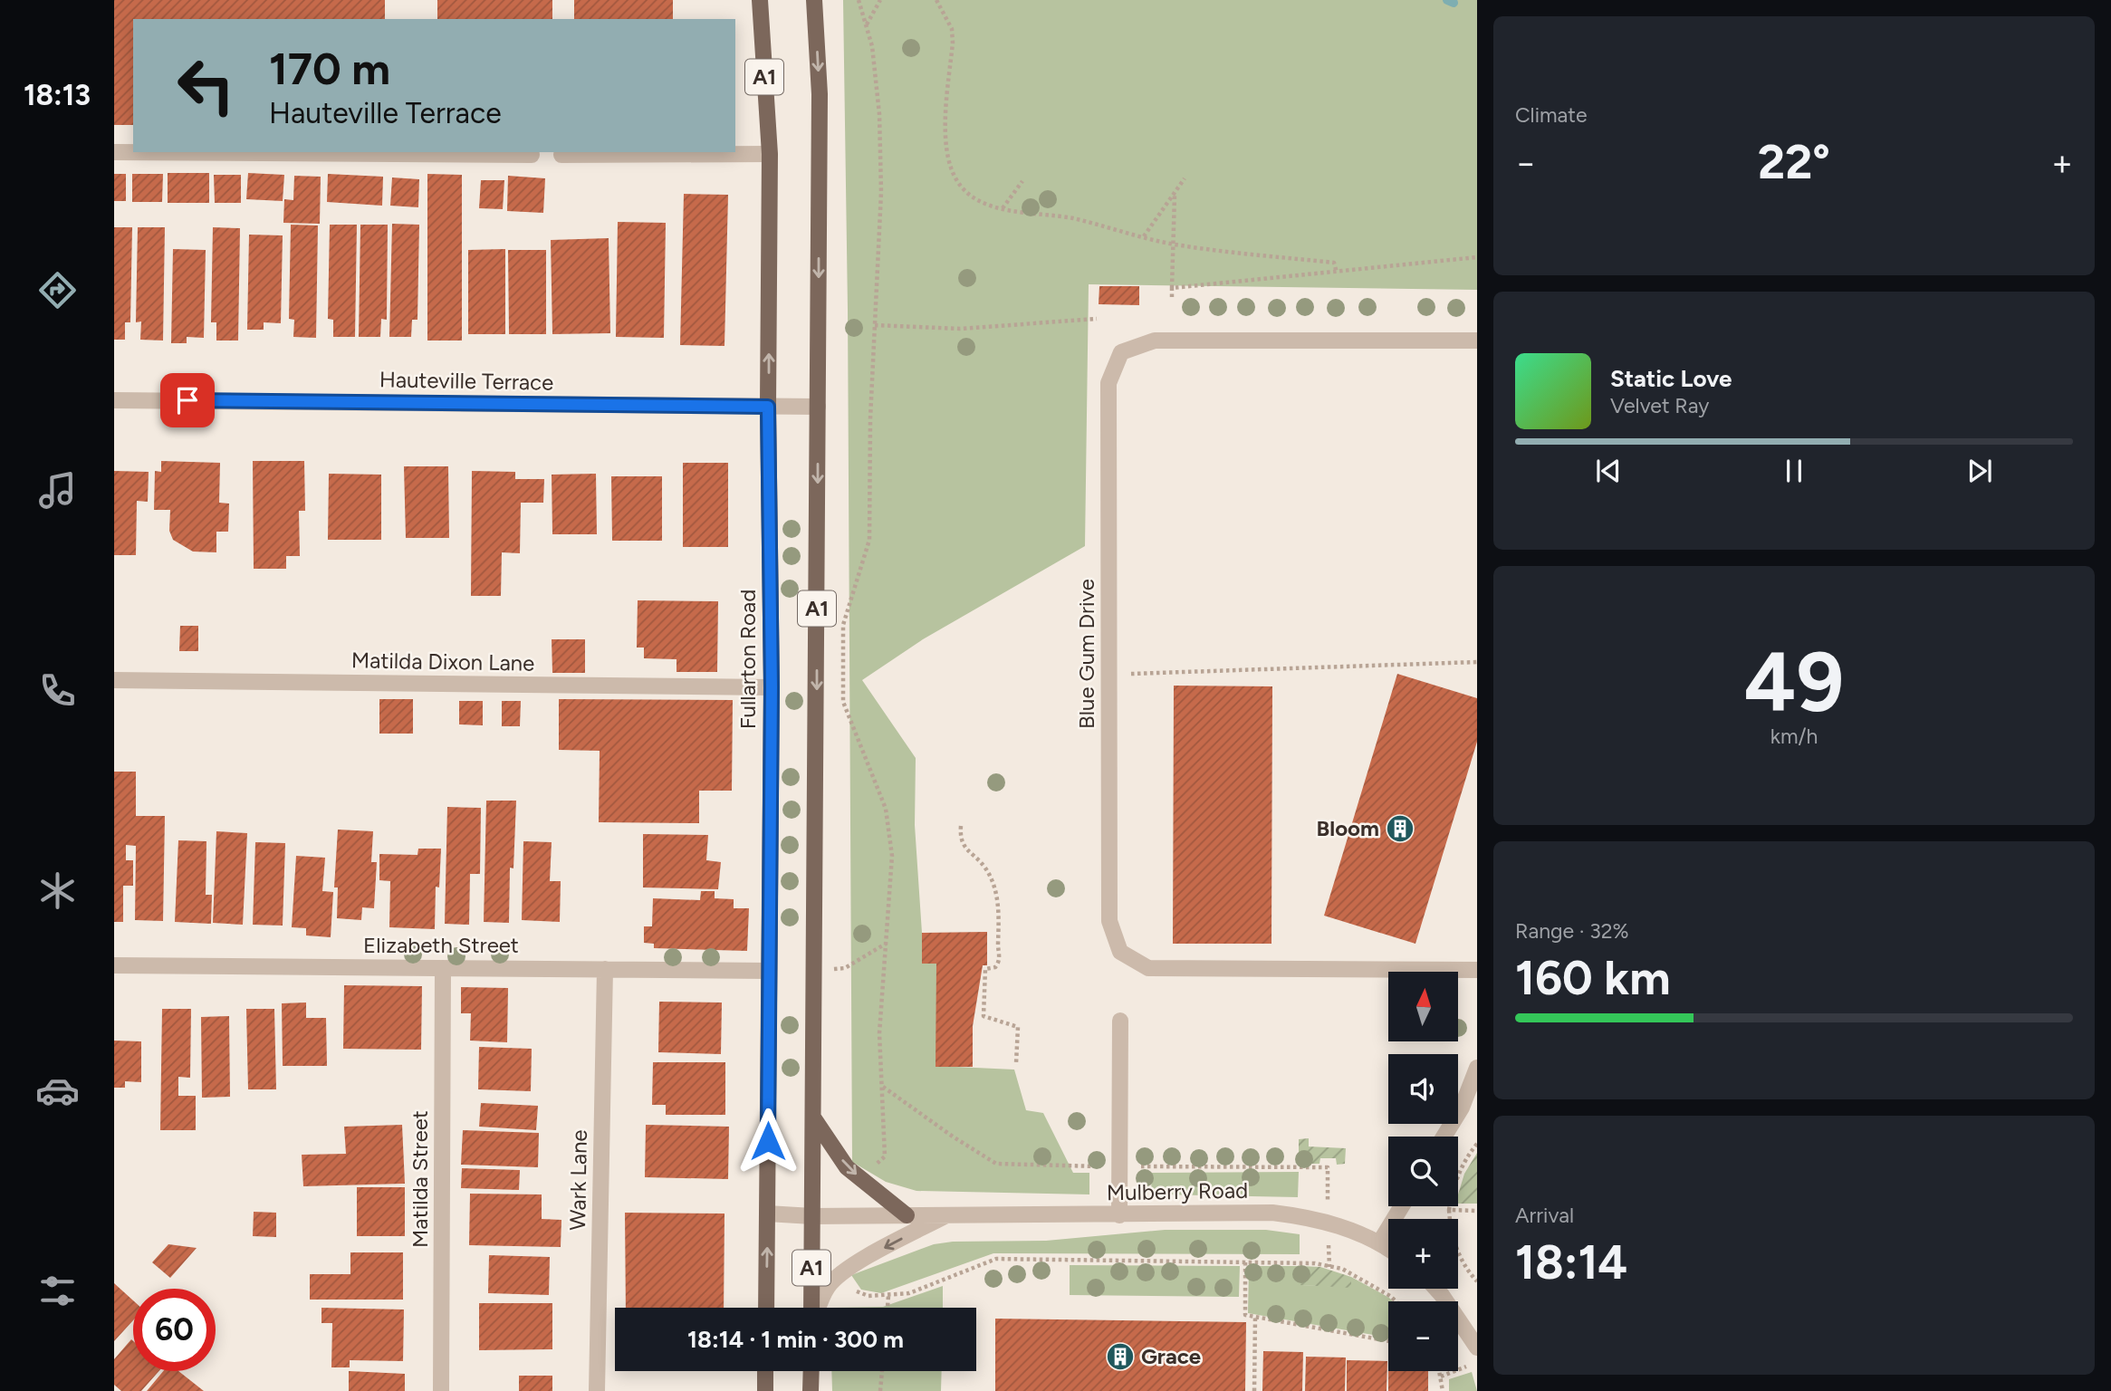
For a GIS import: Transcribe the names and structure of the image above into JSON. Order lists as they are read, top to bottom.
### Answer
{
  "streets": {
    "main road": ["A1", "Fullarton Road"],
    "street": [
      "Hauteville Terrace",
      "Blue Gum Drive",
      "Matilda Dixon Lane",
      "Elizabeth Street",
      "Matilda Street",
      "Wark Lane",
      "Mulberry Road"
    ]
  },
  "crossings": [
    ["A1", "Hauteville Terrace"],
    ["A1", "Mulberry Road"],
    ["Hauteville Terrace", "Fullarton Road"],
    ["Fullarton Road", "Matilda Dixon Lane"],
    ["Fullarton Road", "Elizabeth Street"],
    ["Fullarton Road", "Mulberry Road"],
    ["Elizabeth Street", "Matilda Street"],
    ["Elizabeth Street", "Wark Lane"]
  ],
  "places": {
    "building": ["Bloom", "Grace"]
  },
  "north": "top",
  "page": {
    "tabs": "18:13",
    "tile": [
      "Climate",
      ["49", "km/h"],
      ["Range · 32%", "160 km"],
      ["Arrival", "18:14"]
    ],
    "turn": ["170 m", "Hauteville Terrace"],
    "heat": ["−", "22°", "+"],
    "song": ["Static Love", "Velvet Ray"],
    "map_buttons": ["+", "−"],
    "limit": "60",
    "trip": "18:14 · 1 min · 300 m"
  }
}
